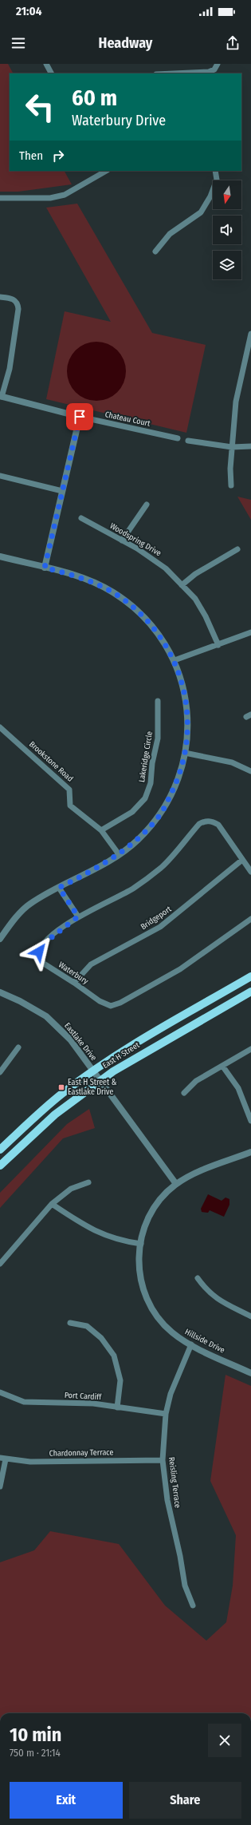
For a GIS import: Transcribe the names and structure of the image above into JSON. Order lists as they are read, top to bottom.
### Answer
{
  "streets": {
    "main road": ["East H Street"],
    "street": [
      "Chateau Court",
      "Woodspring Drive",
      "Lakeridge Circle",
      "Brookstone Road",
      "Bridgeport",
      "Waterbury",
      "Eastlake Drive",
      "Hillside Drive",
      "Port Cardiff",
      "Chardonnay Terrace",
      "Reisling Terrace"
    ]
  },
  "crossings": [
    ["Lakeridge Circle", "Brookstone Road"],
    ["Bridgeport", "Waterbury"],
    ["Eastlake Drive", "East H Street"],
    ["Eastlake Drive", "Hillside Drive"],
    ["Hillside Drive", "Reisling Terrace"],
    ["Port Cardiff", "Reisling Terrace"],
    ["Chardonnay Terrace", "Reisling Terrace"]
  ],
  "places": {
    "transit": ["East H Street & Eastlake Drive"]
  },
  "north": "bottom",
  "page": {
    "status": "21:04",
    "header": "Headway",
    "turn": ["60 m", "Waterbury Drive"],
    "then": "Then",
    "heading": ["10 min", "750 m · 21:14"],
    "buttons": ["Exit", "Share"]
  }
}
